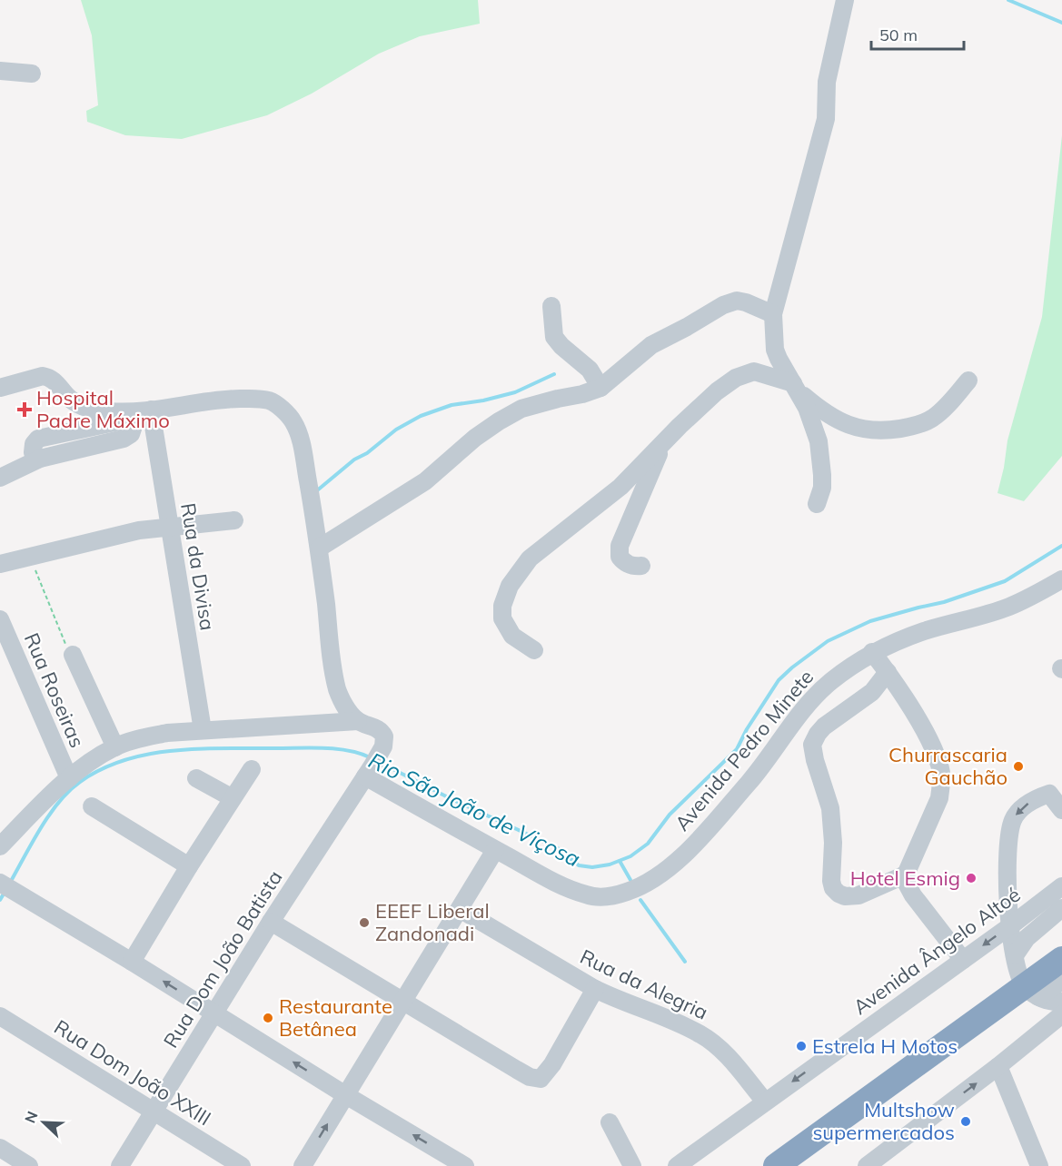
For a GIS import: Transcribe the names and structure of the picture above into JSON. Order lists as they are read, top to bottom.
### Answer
{
  "streets": {
    "street": [
      "Rua da Divisa",
      "Rua Roseiras",
      "Avenida Pedro Minete",
      "Avenida Ângelo Altoé",
      "Rua Dom João Batista",
      "Rua da Alegria",
      "Rua Dom João XXIII"
    ]
  },
  "crossings": [
    ["Avenida Pedro Minete", "Rua Dom João Batista"],
    ["Avenida Ângelo Altoé", "Rua da Alegria"],
    ["Rua Dom João Batista", "Rua Dom João XXIII"]
  ],
  "water": ["Rio São João de Viçosa"],
  "places": {
    "health": ["Hospital Padre Máximo"],
    "other": [
      "Churrascaria Gauchão",
      "Hotel Esmig",
      "EEEF Liberal Zandonadi",
      "Restaurante Betânea",
      "Estrela H Motos",
      "Multshow supermercados"
    ]
  },
  "scale_bar": "50 m",
  "north": "top left"
}
